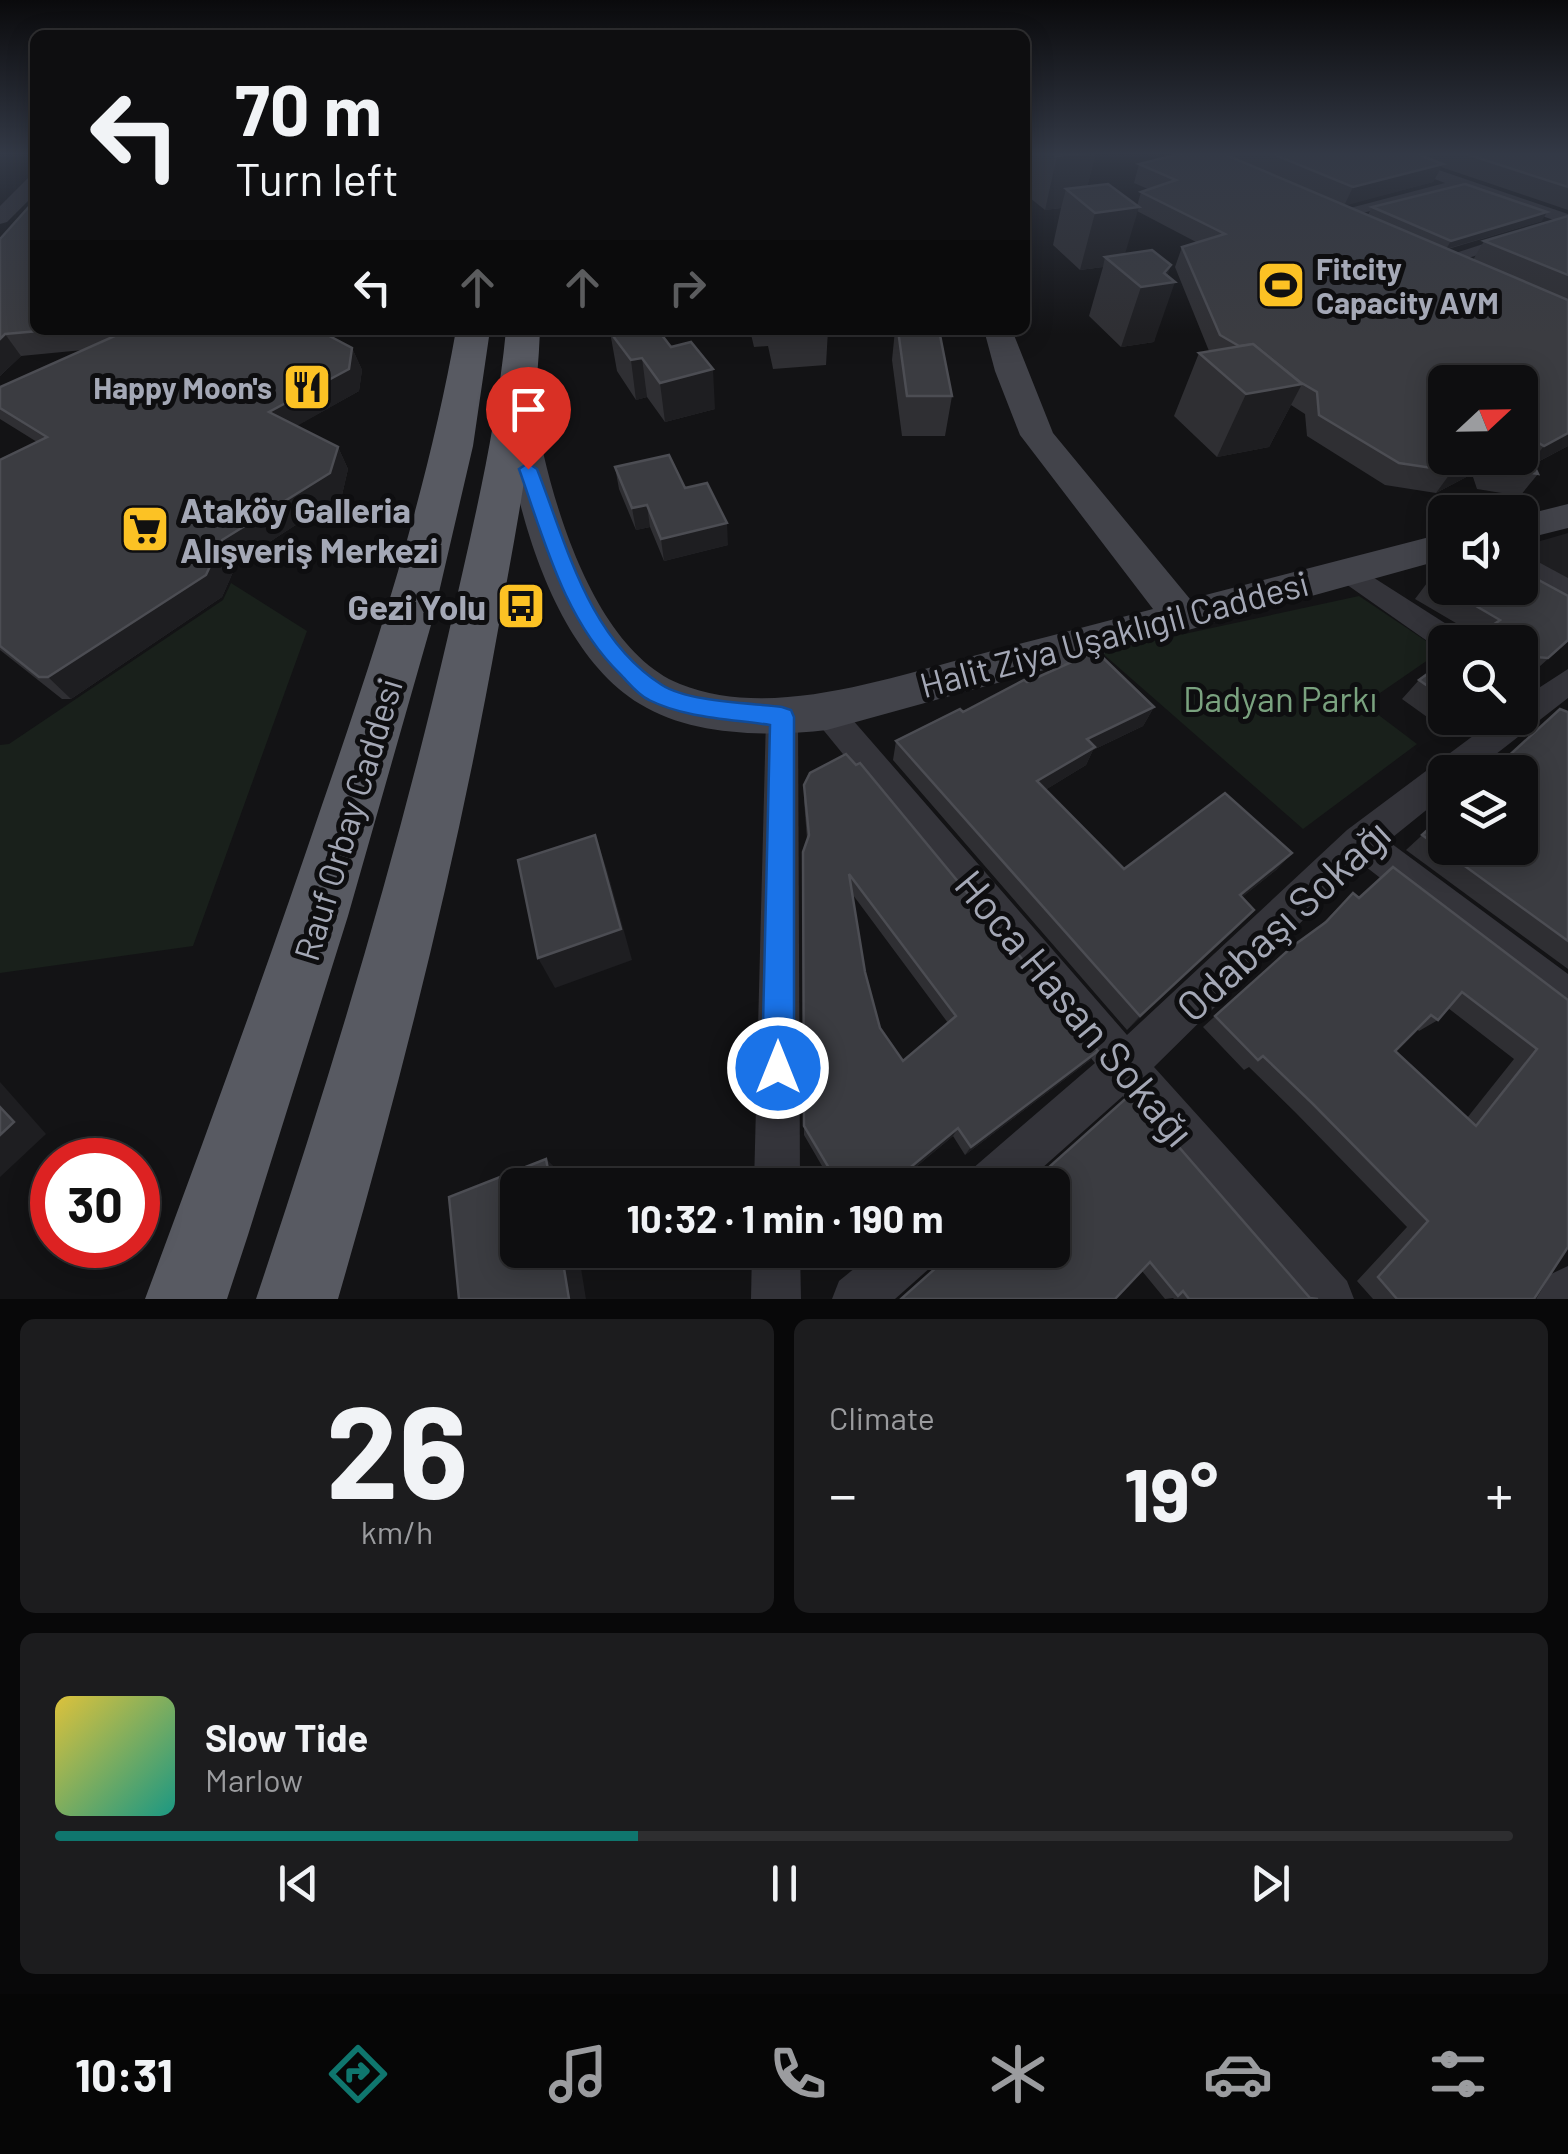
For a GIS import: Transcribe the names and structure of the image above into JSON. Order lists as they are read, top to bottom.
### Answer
{
  "streets": {
    "highway": ["Rauf Orbay Caddesi"],
    "main road": ["Halit Ziya Uşaklıgil Caddesi"],
    "street": ["Odabaşı Sokağı", "Hoca Hasan Sokağı"]
  },
  "crossings": [
    ["Halit Ziya Uşaklıgil Caddesi", "Hoca Hasan Sokağı"],
    ["Odabaşı Sokağı", "Hoca Hasan Sokağı"]
  ],
  "parks": ["Dadyan Parkı"],
  "places": {
    "sports": ["Fitcity Capacity AVM"],
    "restaurant": ["Happy Moon's"],
    "supermarket": ["Ataköy Galleria Alışveriş Merkezi"],
    "bus stop": ["Gezi Yolu"]
  },
  "north": "right",
  "page": {
    "turn": ["70 m", "Turn left"],
    "limit": "30",
    "trip": "10:32 · 1 min · 190 m",
    "tile": [
      ["26", "km/h"],
      "Climate"
    ],
    "heat": ["−", "19°", "+"],
    "song": ["Slow Tide", "Marlow"],
    "tabs": "10:31"
  }
}
